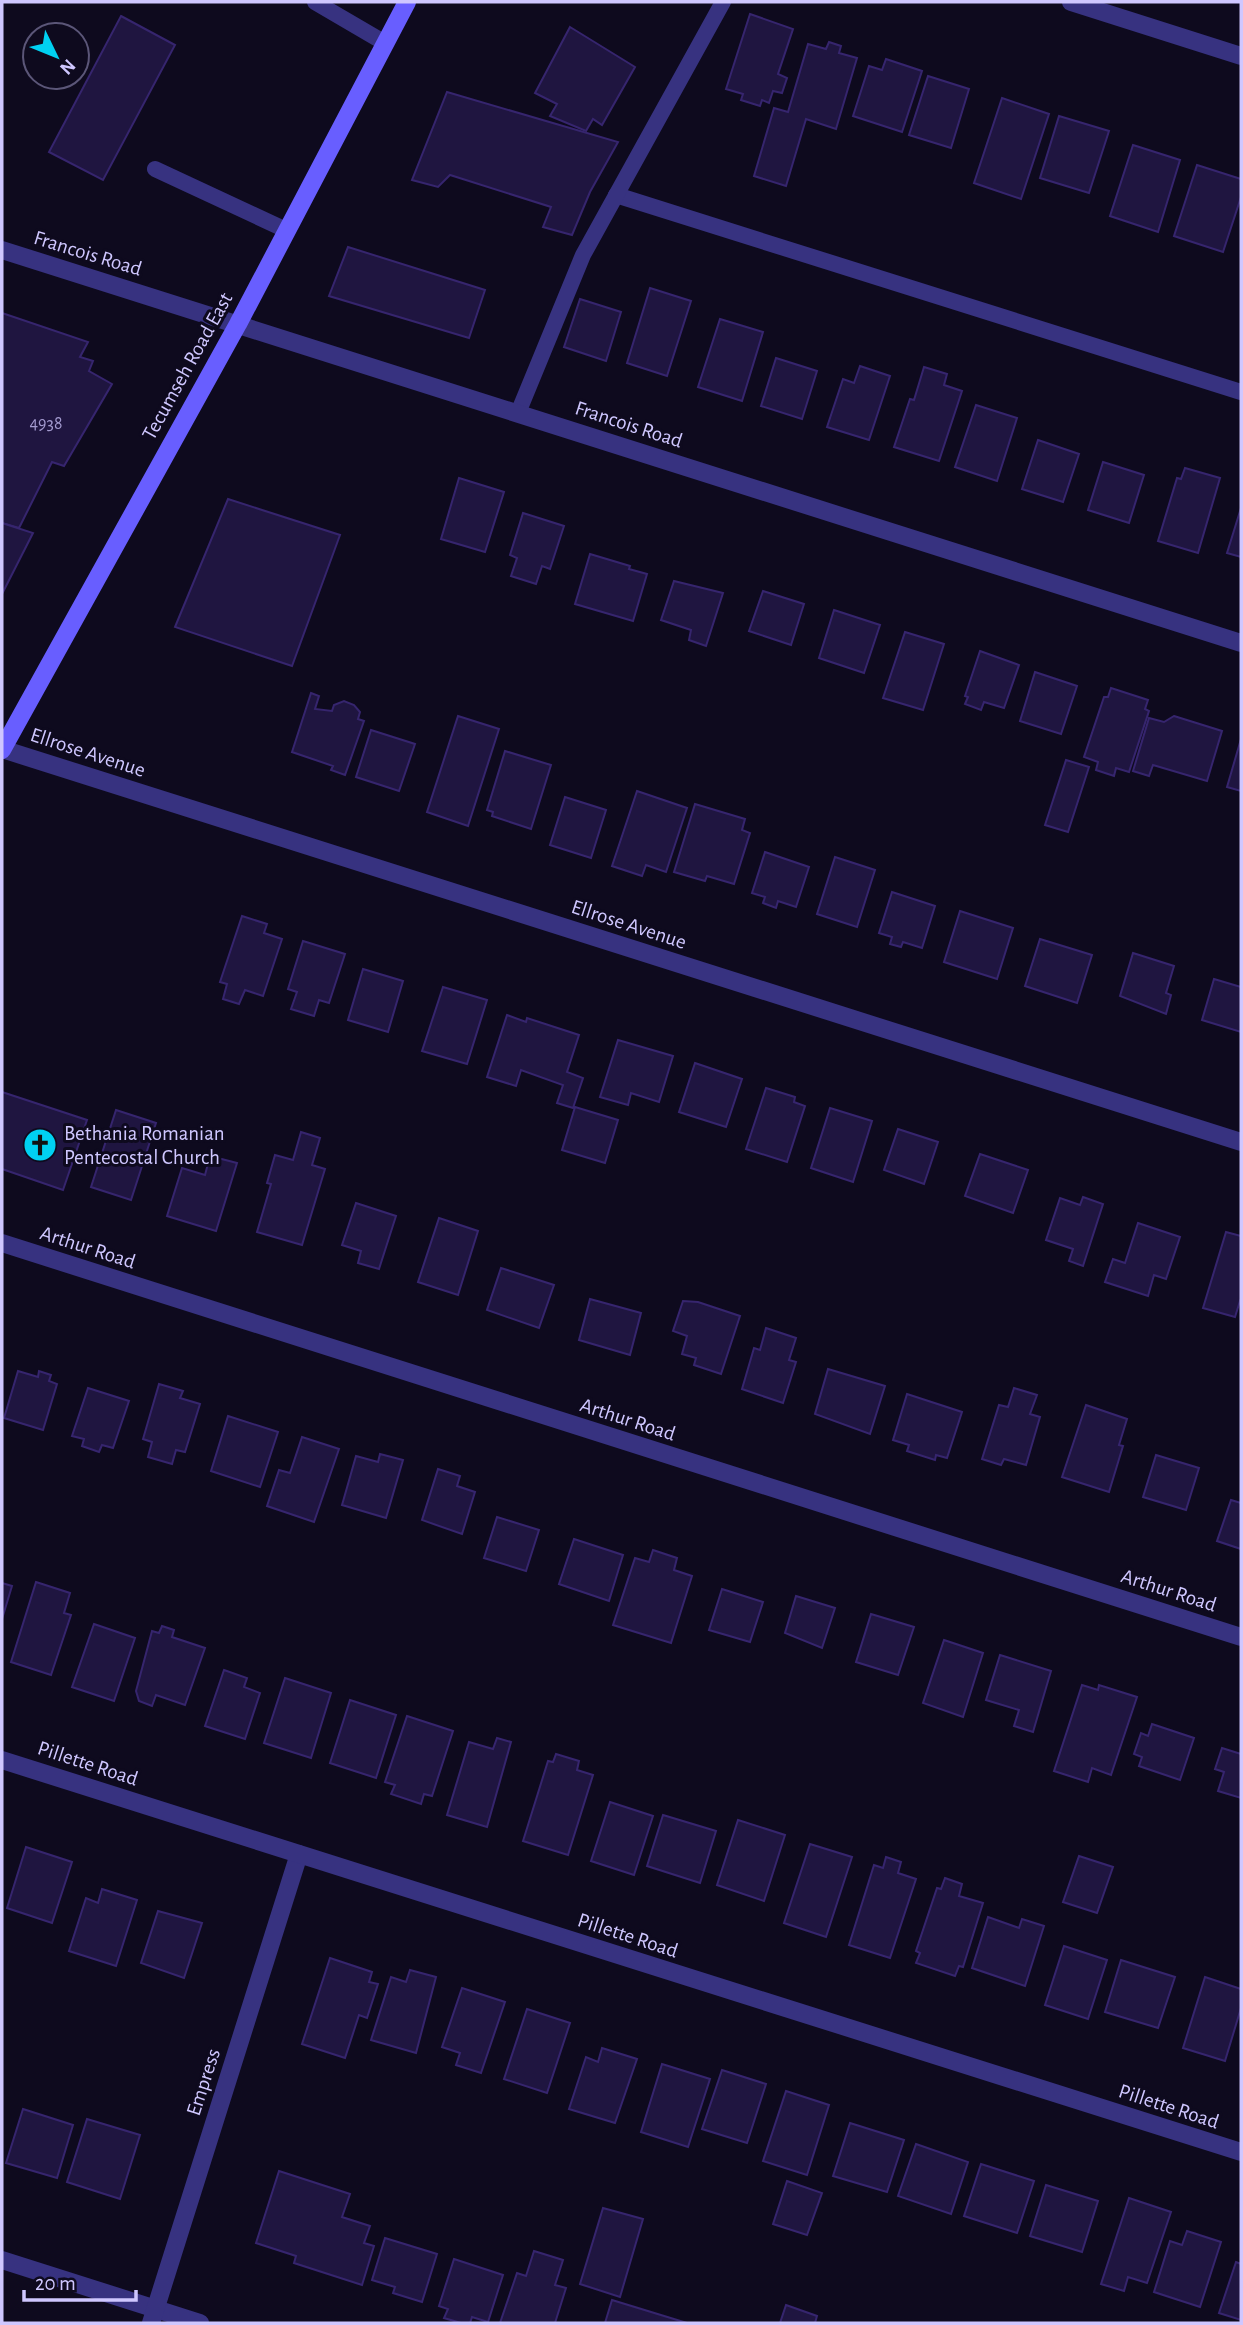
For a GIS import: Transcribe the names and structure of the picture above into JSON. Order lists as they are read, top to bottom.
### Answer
{
  "streets": {
    "main road": ["Tecumseh Road East"],
    "street": [
      "Francois Road",
      "Ellrose Avenue",
      "Arthur Road",
      "Pillette Road",
      "Empress"
    ]
  },
  "crossings": [
    ["Francois Road", "Tecumseh Road East"],
    ["Tecumseh Road East", "Ellrose Avenue"],
    ["Pillette Road", "Empress"]
  ],
  "places": {
    "church": ["Bethania Romanian Pentecostal Church"]
  },
  "house_numbers": ["4938"],
  "scale_bar": "20 m",
  "north": "bottom right"
}
